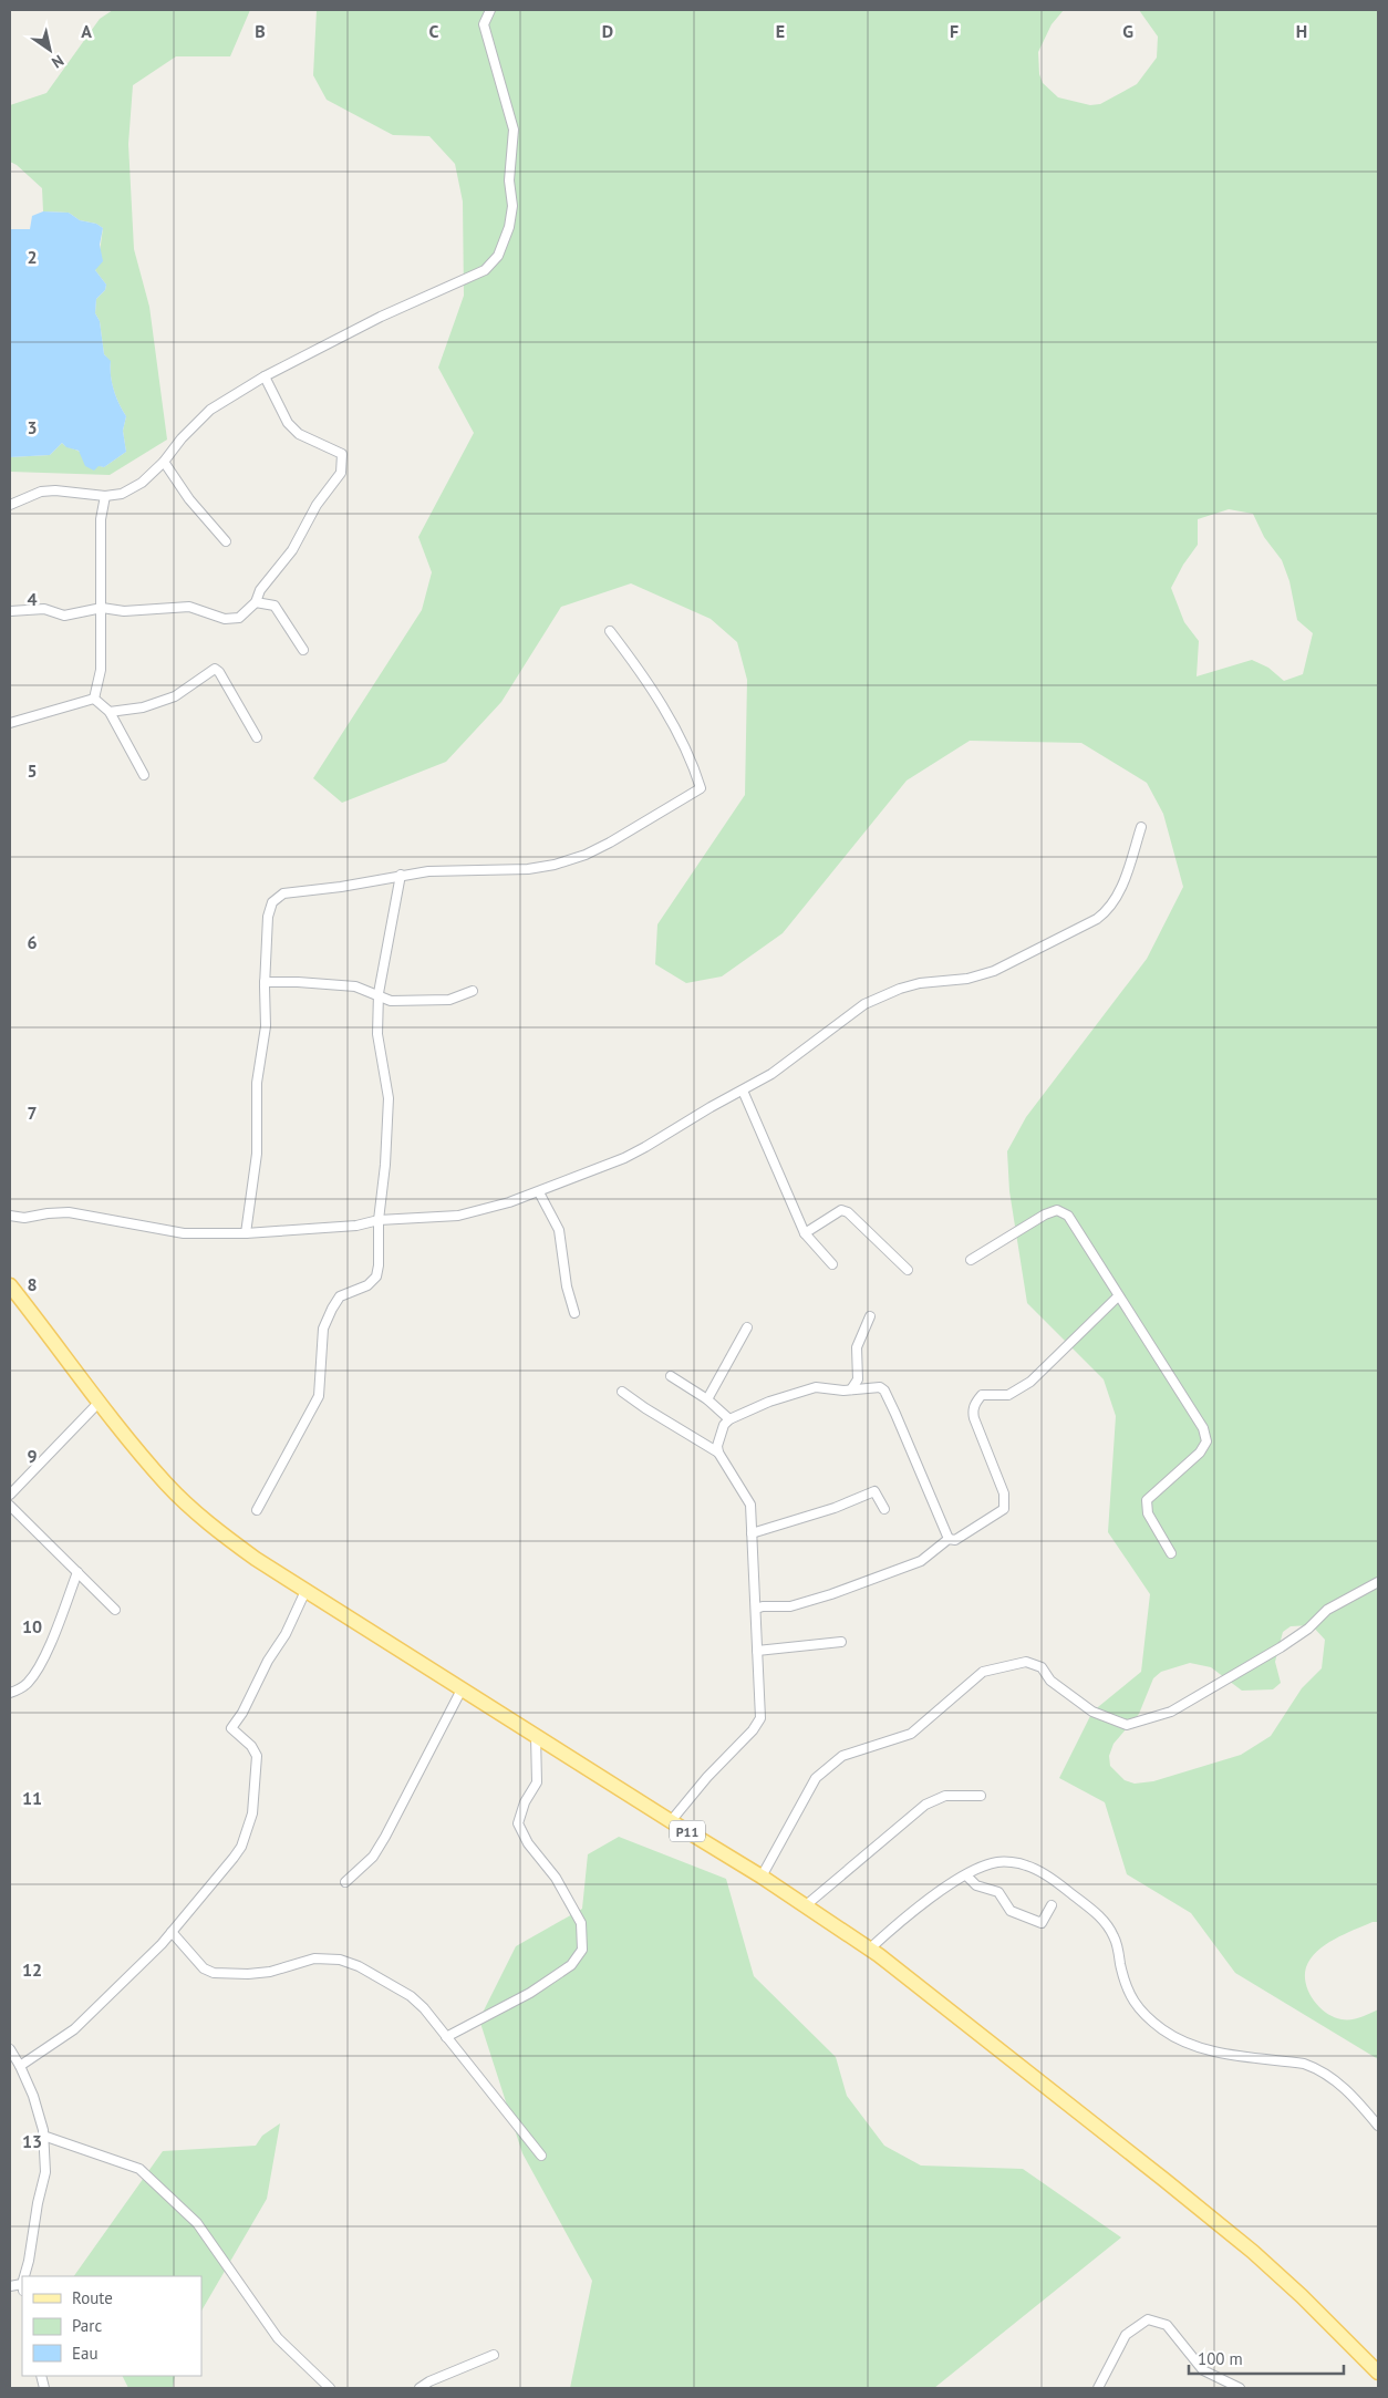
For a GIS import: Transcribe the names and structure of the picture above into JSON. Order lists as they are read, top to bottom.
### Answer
{
  "streets": {
    "main road": ["P11"]
  },
  "legend": ["Route", "Parc", "Eau"],
  "scale_bar": "100 m",
  "north": "bottom right",
  "grid": {
    "columns": [
      "A",
      "B",
      "C",
      "D",
      "E",
      "F",
      "G",
      "H"
    ],
    "rows": [
      "2",
      "3",
      "4",
      "5",
      "6",
      "7",
      "8",
      "9",
      "10",
      "11",
      "12",
      "13"
    ]
  }
}
